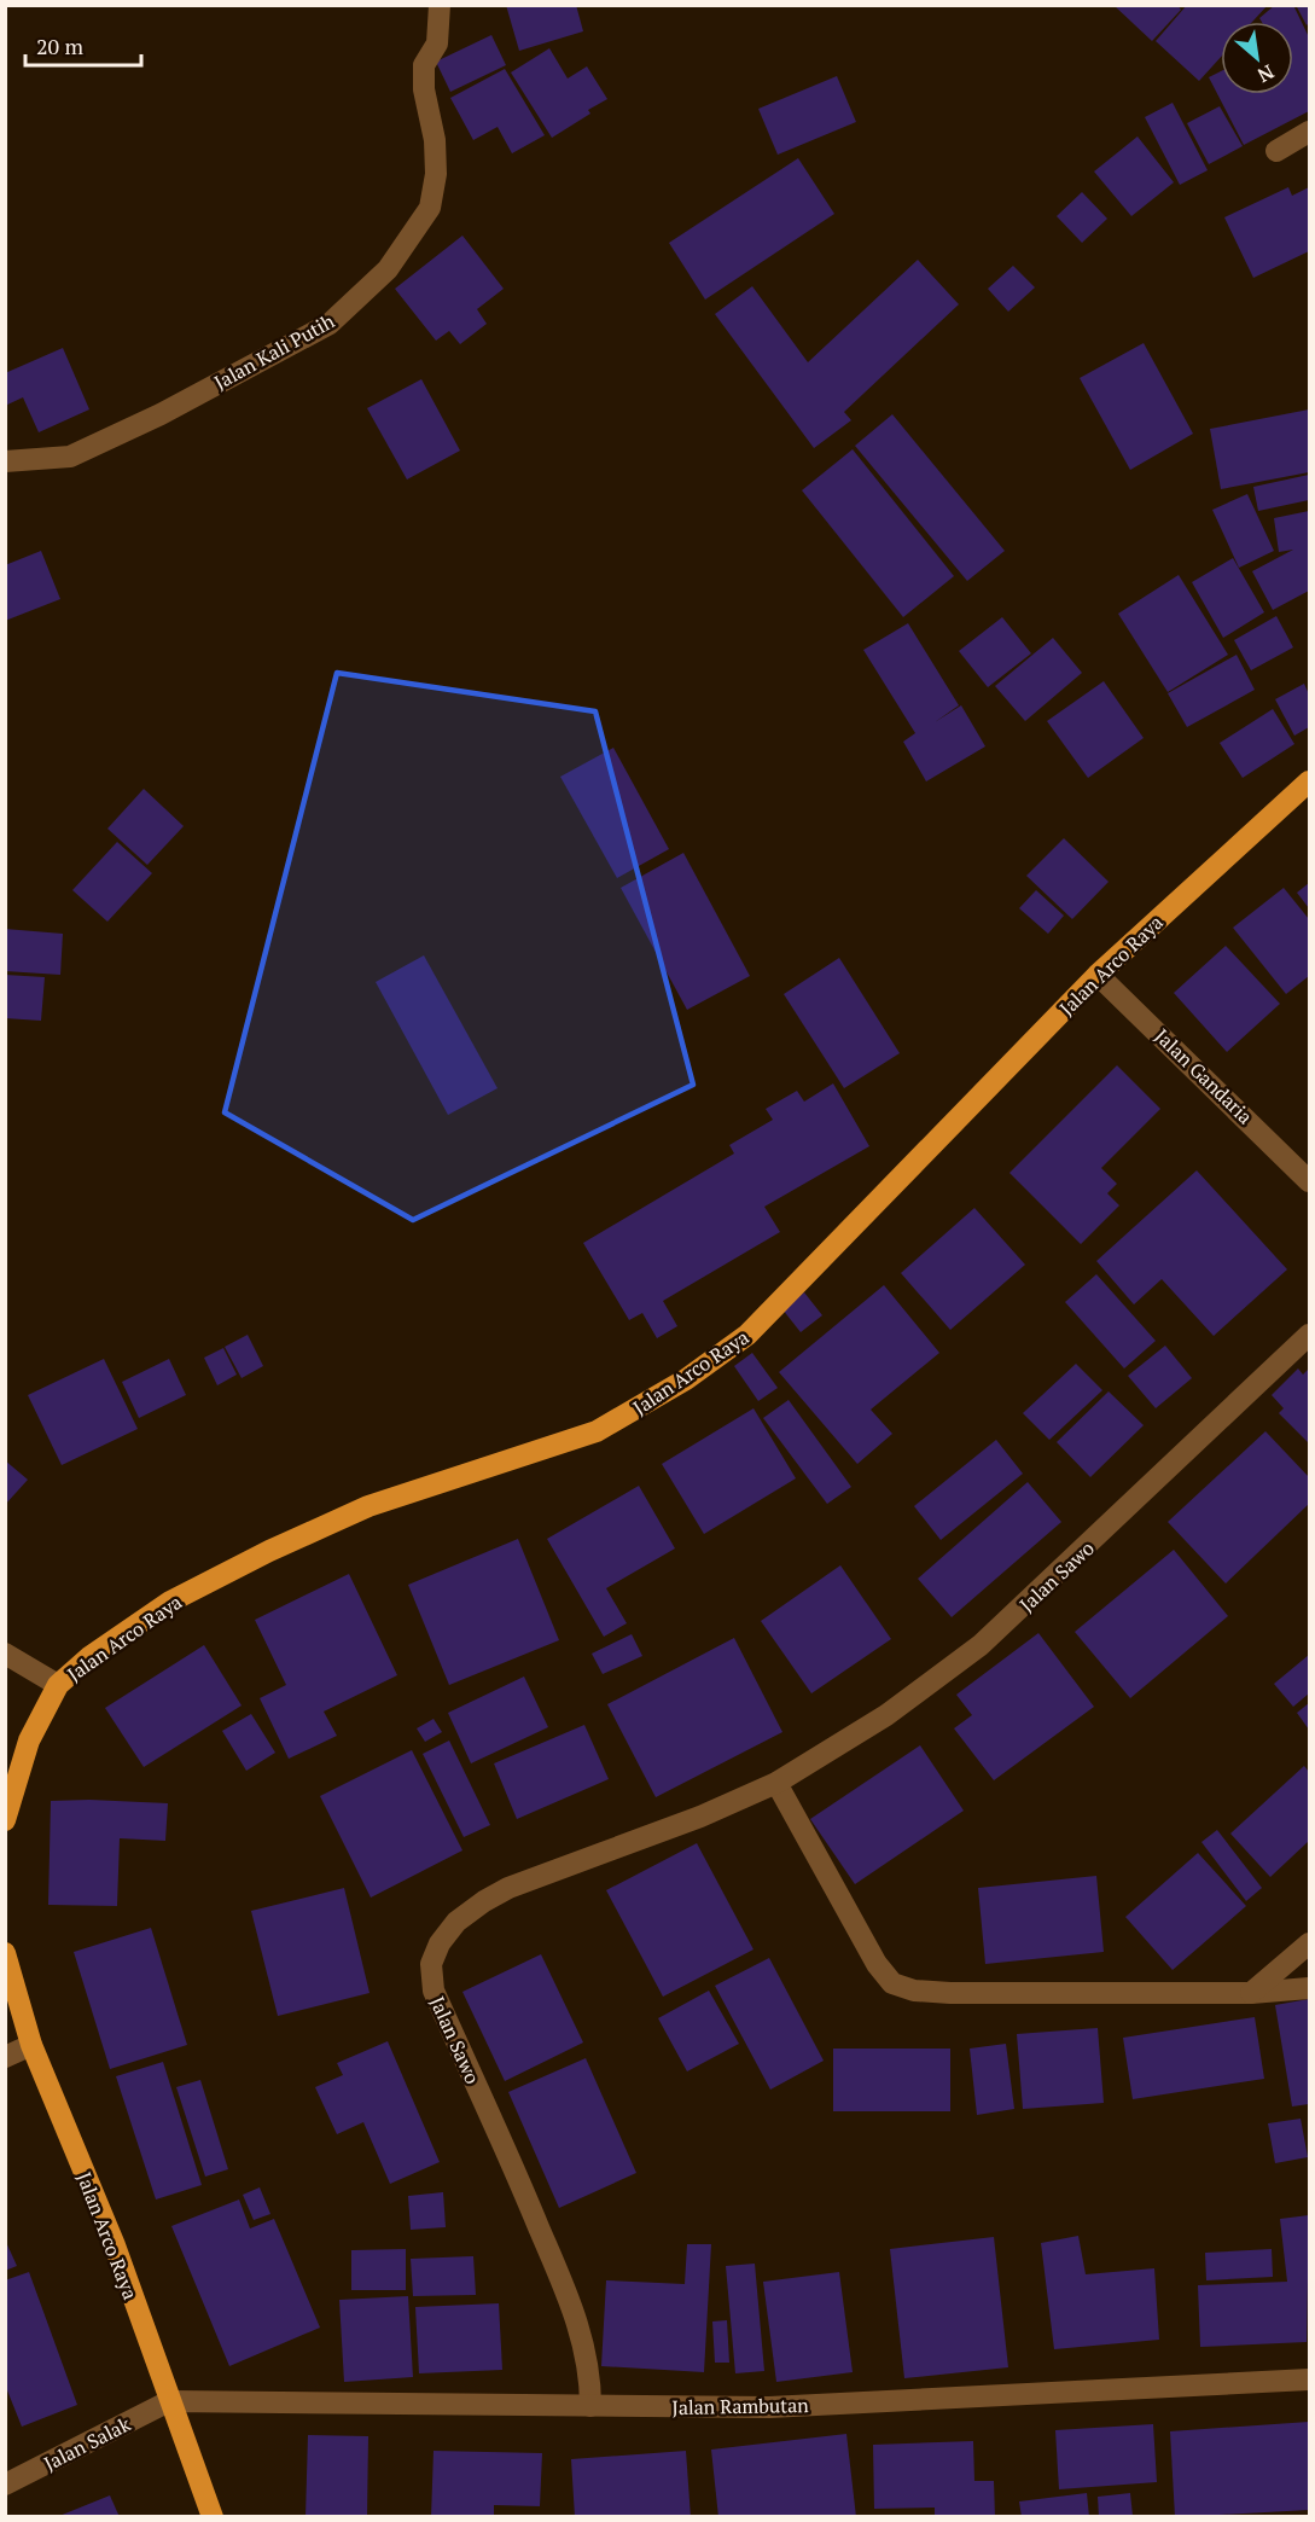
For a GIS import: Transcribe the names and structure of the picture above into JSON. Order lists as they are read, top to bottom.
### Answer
{
  "streets": {
    "main road": ["Jalan Arco Raya"],
    "street": [
      "Jalan Kali Putih",
      "Jalan Gandaria",
      "Jalan Sawo",
      "Jalan Rambutan",
      "Jalan Salak"
    ]
  },
  "crossings": [
    ["Jalan Arco Raya", "Jalan Gandaria"],
    ["Jalan Arco Raya", "Jalan Rambutan"],
    ["Jalan Arco Raya", "Jalan Salak"],
    ["Jalan Sawo", "Jalan Rambutan"],
    ["Jalan Rambutan", "Jalan Salak"]
  ],
  "scale_bar": "20 m",
  "north": "bottom right"
}
